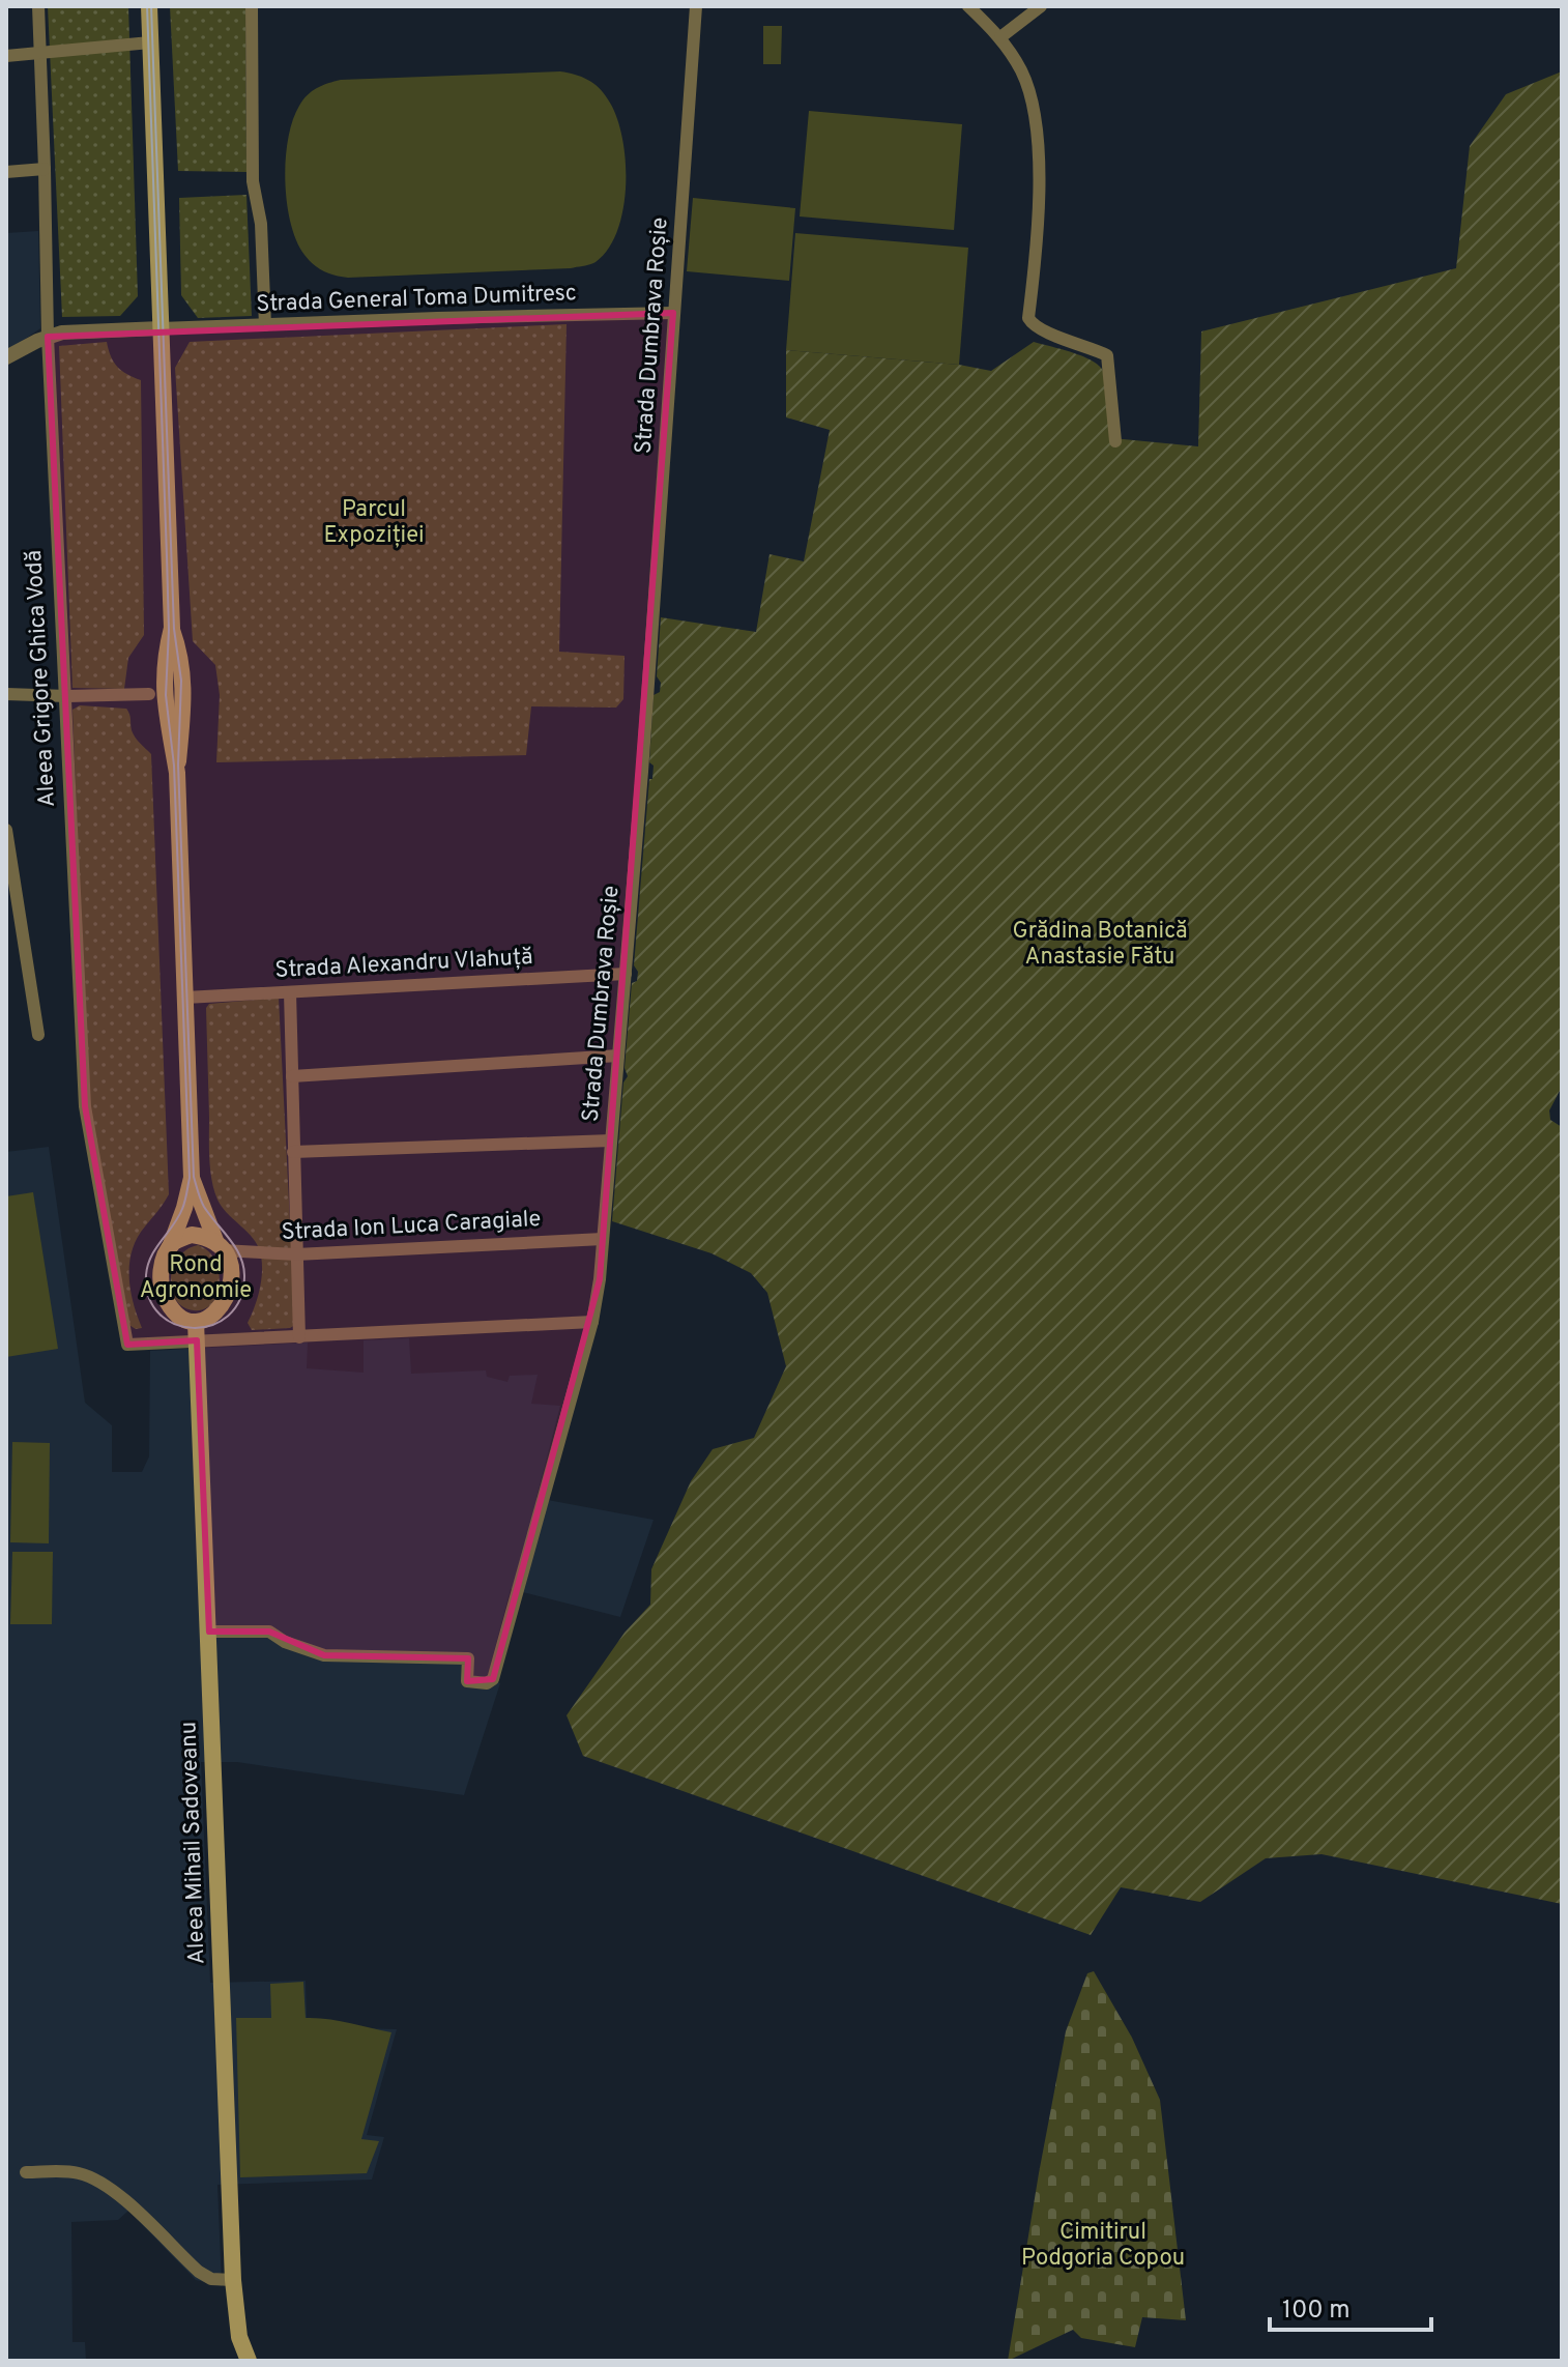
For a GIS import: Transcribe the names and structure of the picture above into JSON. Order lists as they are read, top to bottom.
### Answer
{
  "streets": {
    "main road": ["Aleea Mihail Sadoveanu"],
    "street": [
      "Strada General Toma Dumitresc",
      "Strada Dumbrava Roșie",
      "Aleea Grigore Ghica Vodă",
      "Strada Alexandru Vlahuță",
      "Strada Ion Luca Caragiale"
    ]
  },
  "crossings": [
    ["Strada General Toma Dumitresc", "Strada Dumbrava Roșie"],
    ["Strada Dumbrava Roșie", "Strada Alexandru Vlahuță"],
    ["Strada Dumbrava Roșie", "Strada Ion Luca Caragiale"],
    ["Strada Dumbrava Roșie", "Aleea Mihail Sadoveanu"],
    ["Aleea Grigore Ghica Vodă", "Aleea Mihail Sadoveanu"],
    ["Strada Ion Luca Caragiale", "Aleea Mihail Sadoveanu"]
  ],
  "parks": [
    "Parcul Expoziției",
    "Grădina Botanică Anastasie Fătu",
    "Rond Agronomie",
    "Cimitirul Podgoria Copou"
  ],
  "scale_bar": "100 m"
}
